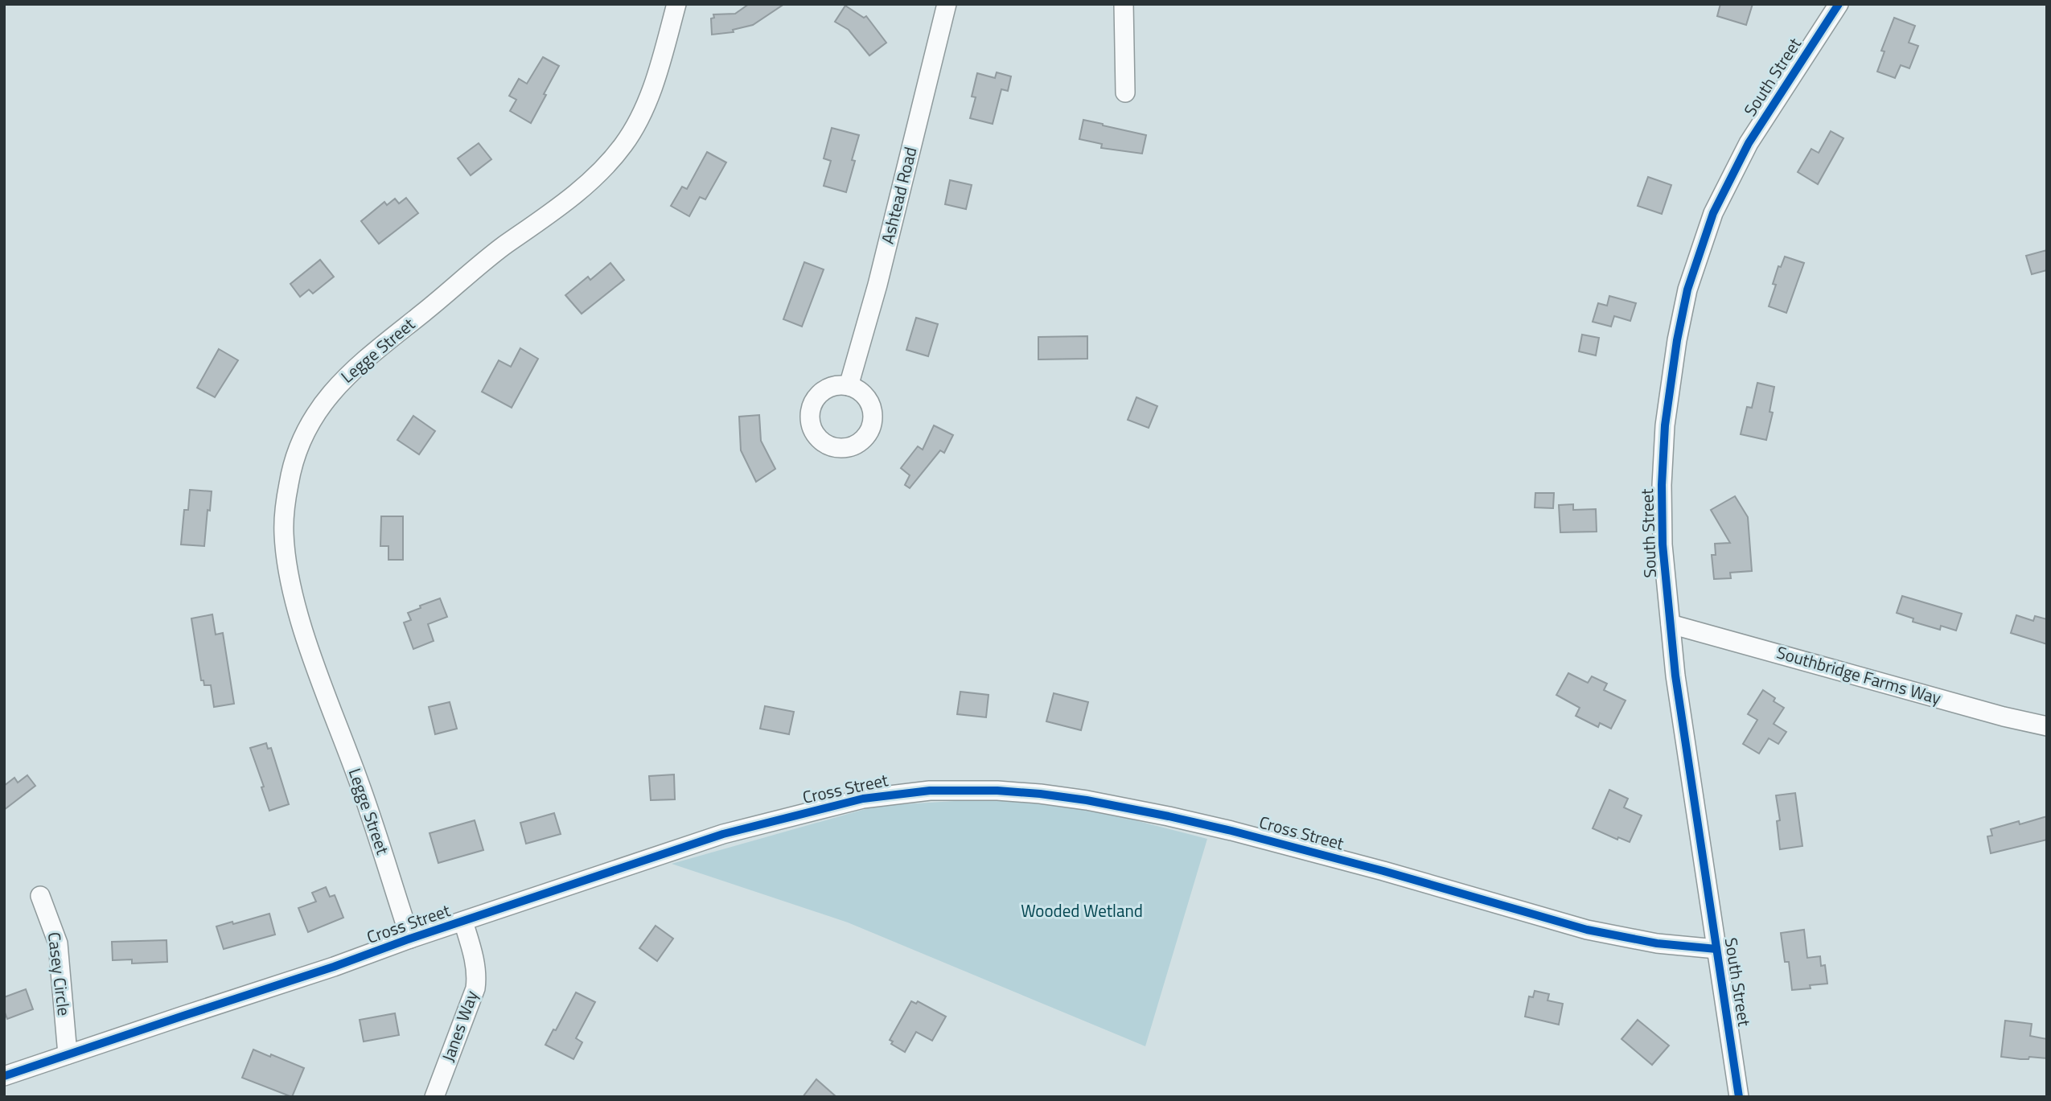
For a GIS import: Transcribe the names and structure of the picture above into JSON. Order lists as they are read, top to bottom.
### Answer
{
  "streets": {
    "street": [
      "South Street",
      "Ashtead Road",
      "Legge Street",
      "Southbridge Farms Way",
      "Cross Street",
      "Casey Circle",
      "Janes Way"
    ]
  },
  "crossings": [
    ["South Street", "Southbridge Farms Way"],
    ["South Street", "Cross Street"],
    ["Legge Street", "Cross Street"],
    ["Cross Street", "Casey Circle"],
    ["Cross Street", "Janes Way"]
  ],
  "parks": ["Wooded Wetland"]
}
